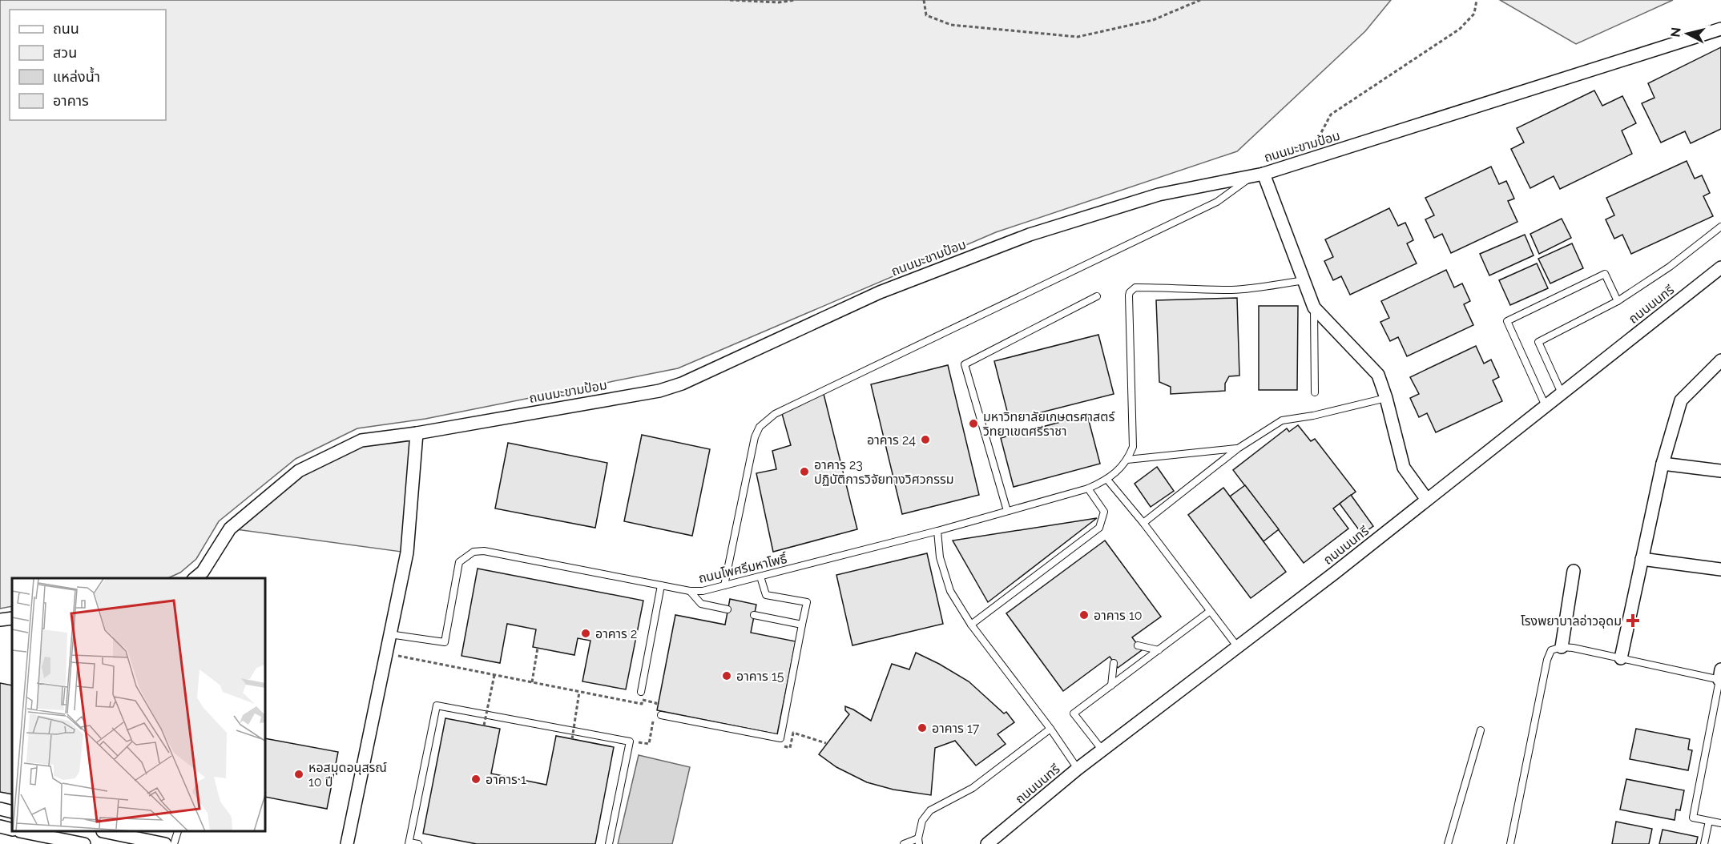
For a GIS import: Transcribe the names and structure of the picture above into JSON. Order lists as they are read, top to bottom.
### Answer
{
  "streets": {
    "street": ["ถนนมะขามป้อม", "ถนนนนทรี"],
    "lane": ["ถนนโพศรีมหาโพธิ์"]
  },
  "places": {
    "other": [
      "มหาวิทยาลัยเกษตรศาสตร์ วิทยาเขตศรีราชา",
      "อาคาร 24",
      "อาคาร 23 ปฏิบัติการวิจัยทางวิศวกรรม",
      "อาคาร 10",
      "อาคาร 2",
      "อาคาร 15",
      "อาคาร 17",
      "หอสมุดอนุสรณ์ 10 ปี",
      "อาคาร 1"
    ],
    "health": ["โรงพยาบาลอ่าวอุดม"]
  },
  "legend": [
    "ถนน",
    "สวน",
    "แหล่งน้ำ",
    "อาคาร"
  ],
  "north": "left"
}
